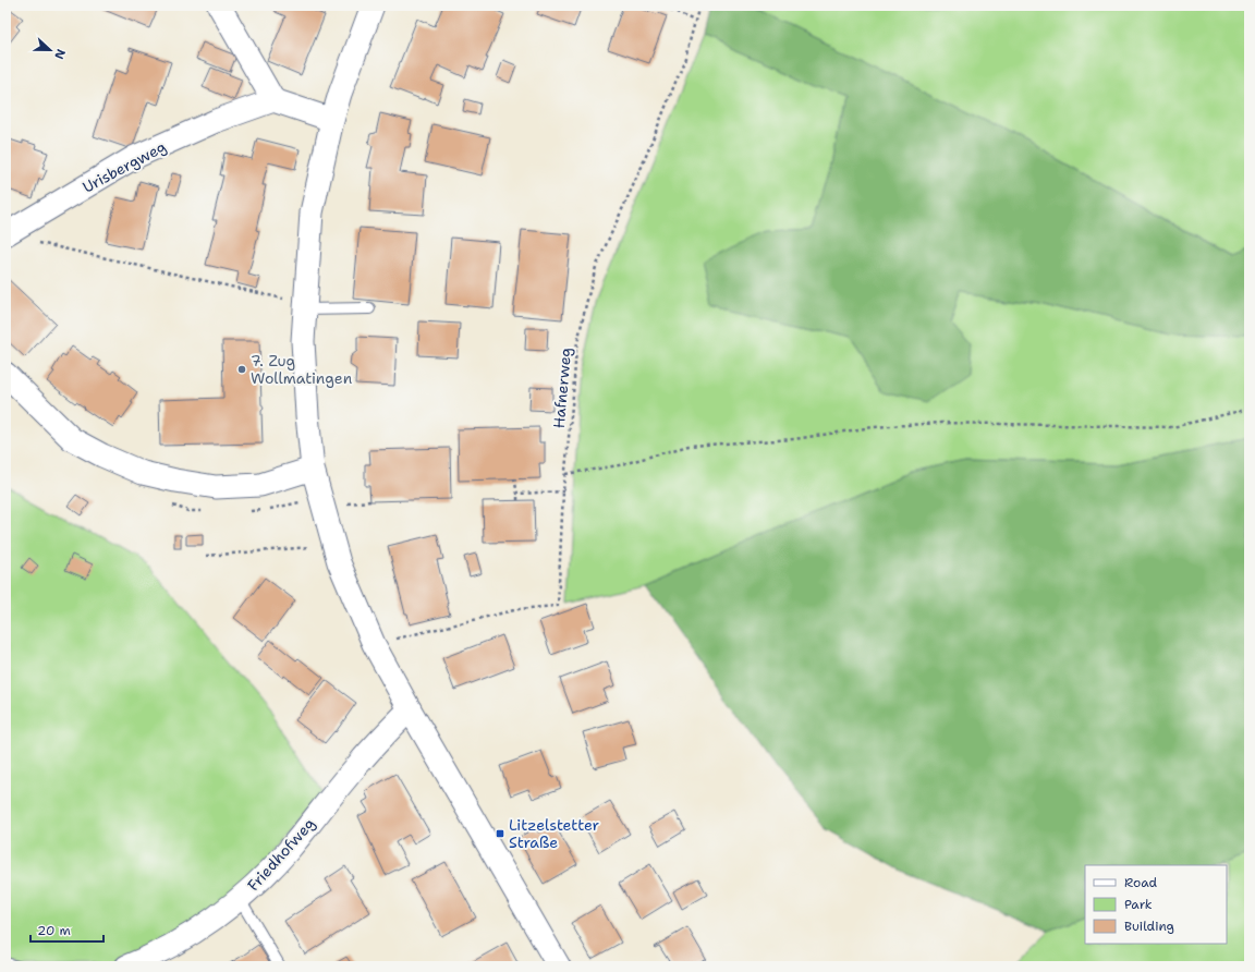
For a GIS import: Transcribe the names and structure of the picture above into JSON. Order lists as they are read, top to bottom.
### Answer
{
  "streets": {
    "street": ["Urisbergweg", "Friedhofweg"],
    "path": ["Hafnerweg"]
  },
  "places": {
    "other": ["7. Zug Wollmatingen"],
    "transit": ["Litzelstetter Straße"]
  },
  "legend": ["Road", "Park", "Building"],
  "scale_bar": "20 m",
  "north": "right"
}
